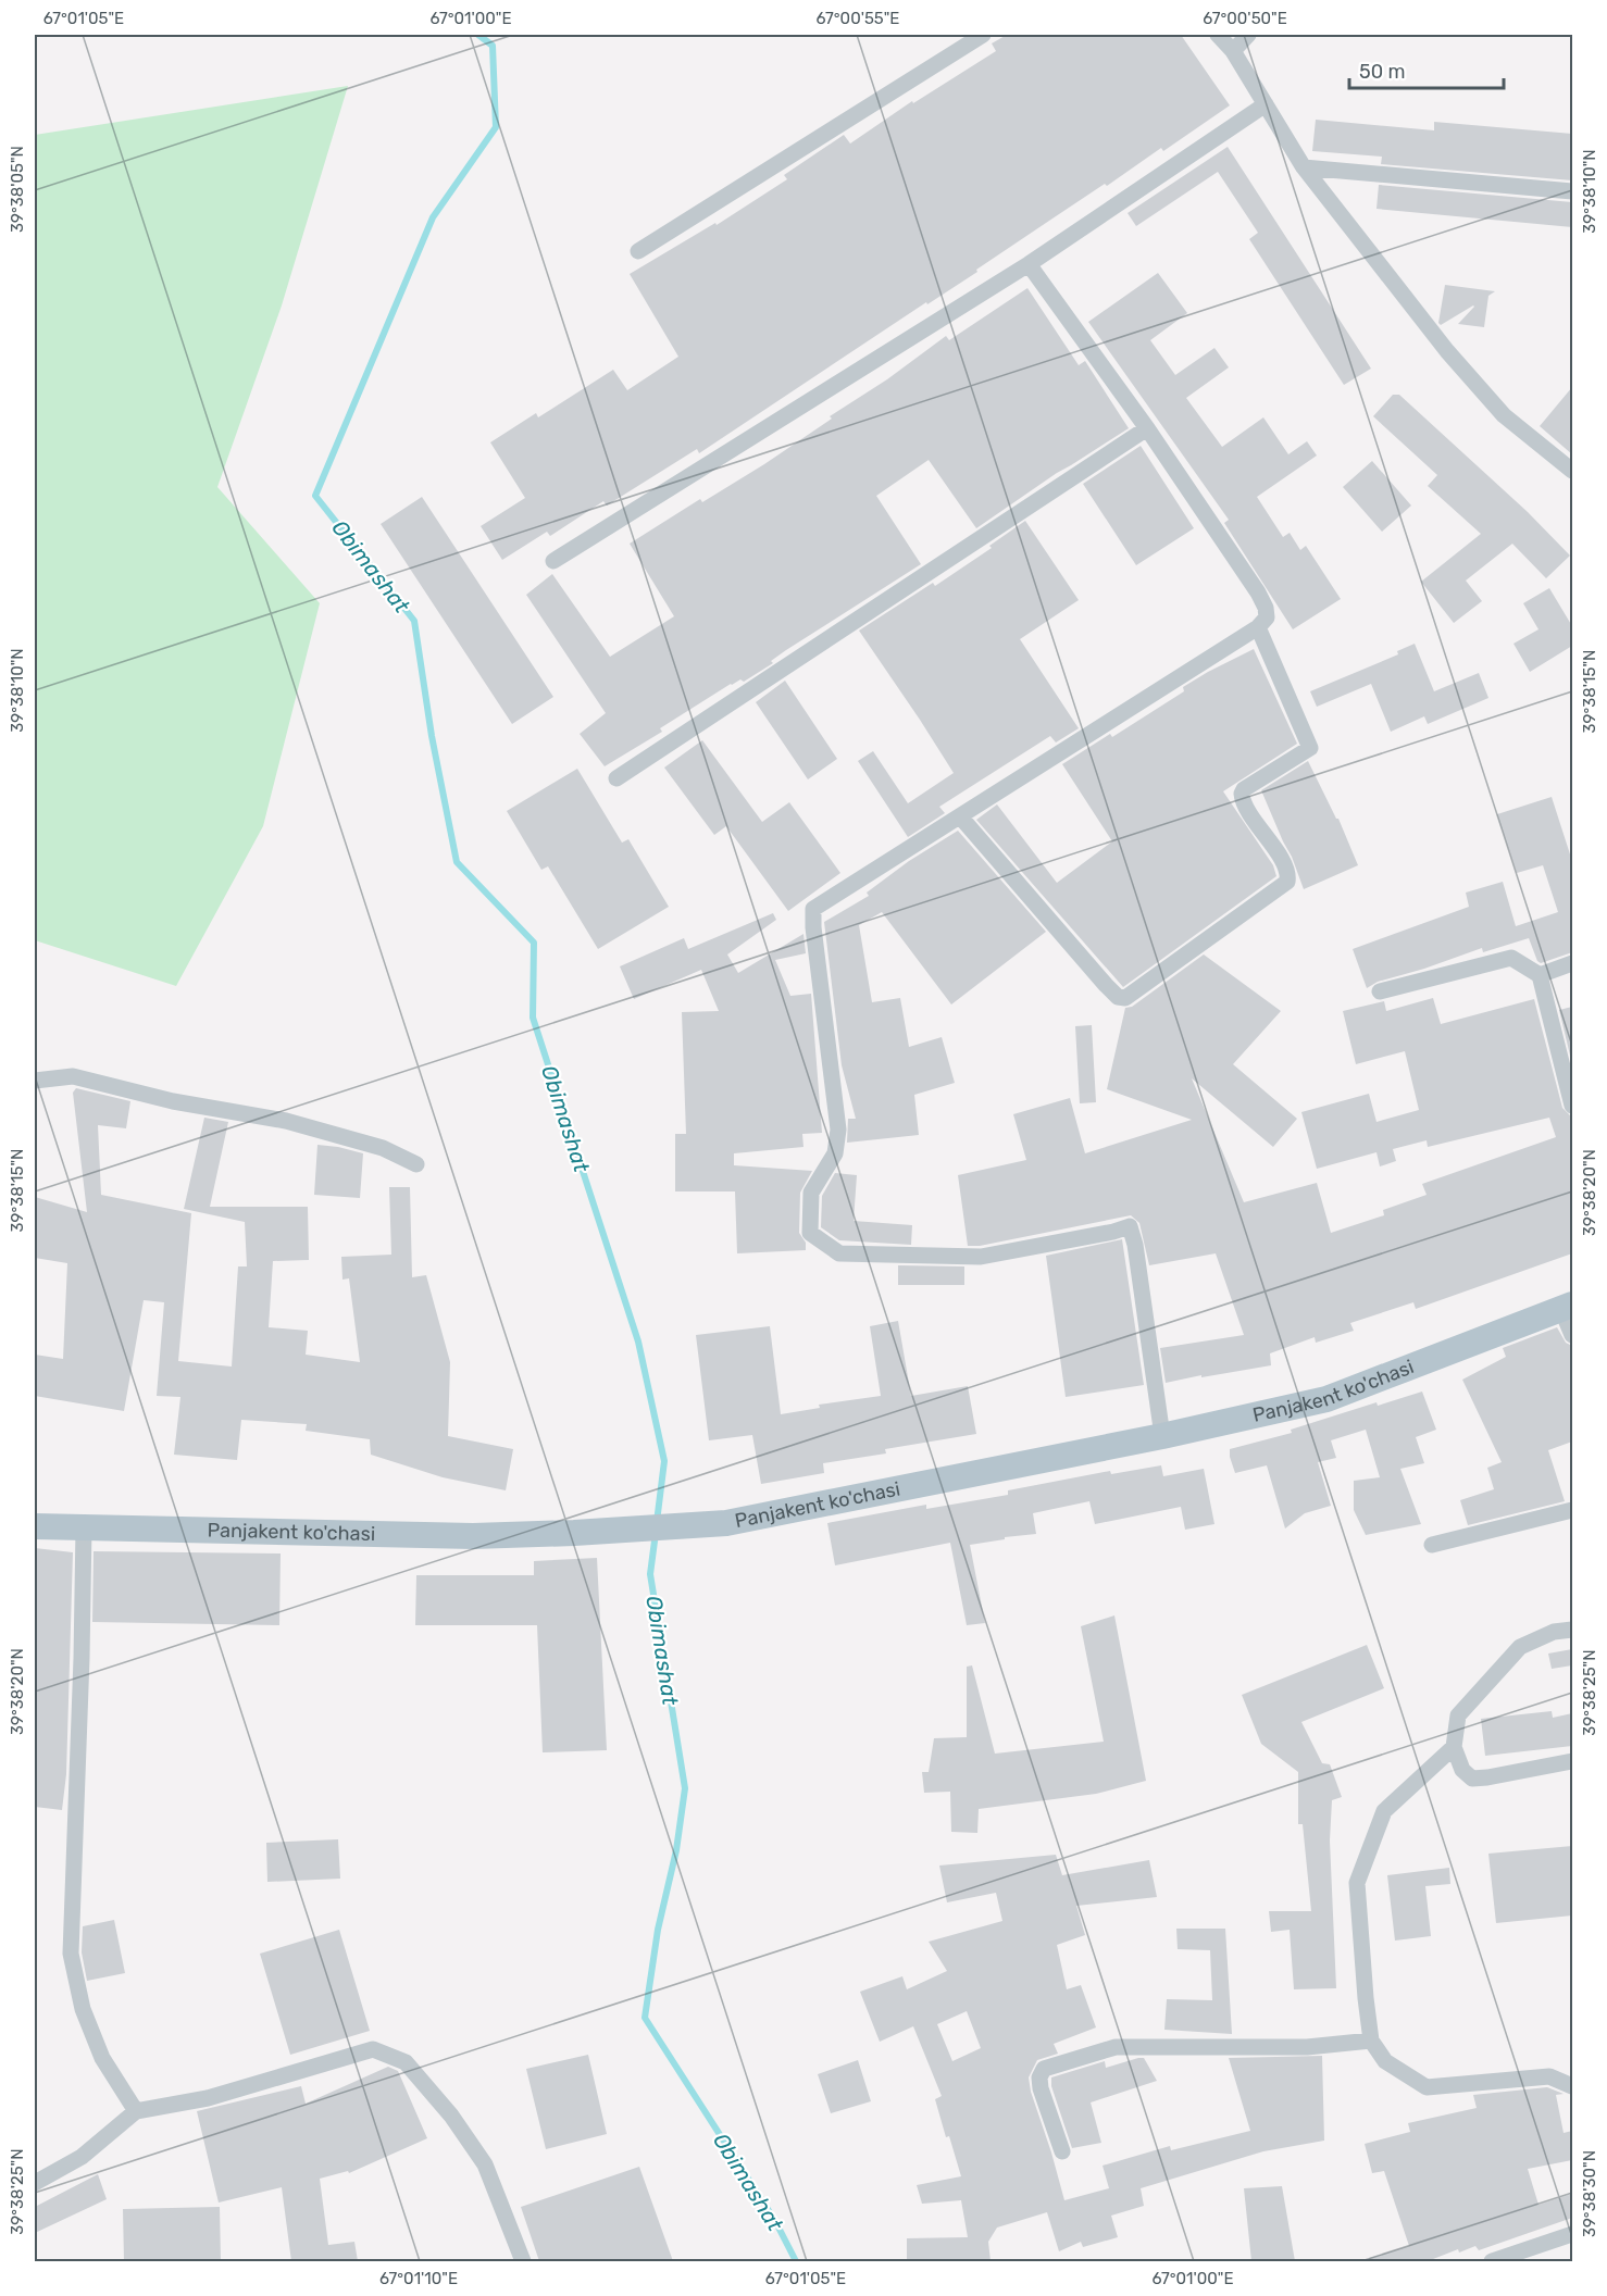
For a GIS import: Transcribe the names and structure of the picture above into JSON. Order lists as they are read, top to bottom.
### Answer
{
  "streets": {
    "main road": ["Panjakent ko'chasi"]
  },
  "water": ["Obimashat"],
  "scale_bar": "50 m",
  "coordinates": [
    "67°01'05\"E",
    "67°01'00\"E",
    "67°00'55\"E",
    "67°00'50\"E",
    "39°38'05\"N",
    "39°38'10\"N",
    "39°38'15\"N",
    "39°38'20\"N",
    "39°38'25\"N",
    "39°38'30\"N",
    "67°01'10\"E"
  ]
}
